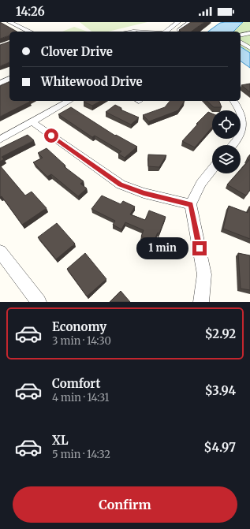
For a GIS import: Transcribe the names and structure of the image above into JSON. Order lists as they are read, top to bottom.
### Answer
{
  "page": {
    "status": "14:26",
    "banner": ["Clover Drive", "Whitewood Drive"],
    "bubble": "1 min",
    "list": [
      {
        "name": "Economy",
        "note": "3 min · 14:30",
        "value": "$2.92"
      },
      {
        "name": "Comfort",
        "note": "4 min · 14:31",
        "value": "$3.94"
      },
      {
        "name": "XL",
        "note": "5 min · 14:32",
        "value": "$4.97"
      }
    ],
    "buttons": "Confirm"
  }
}
